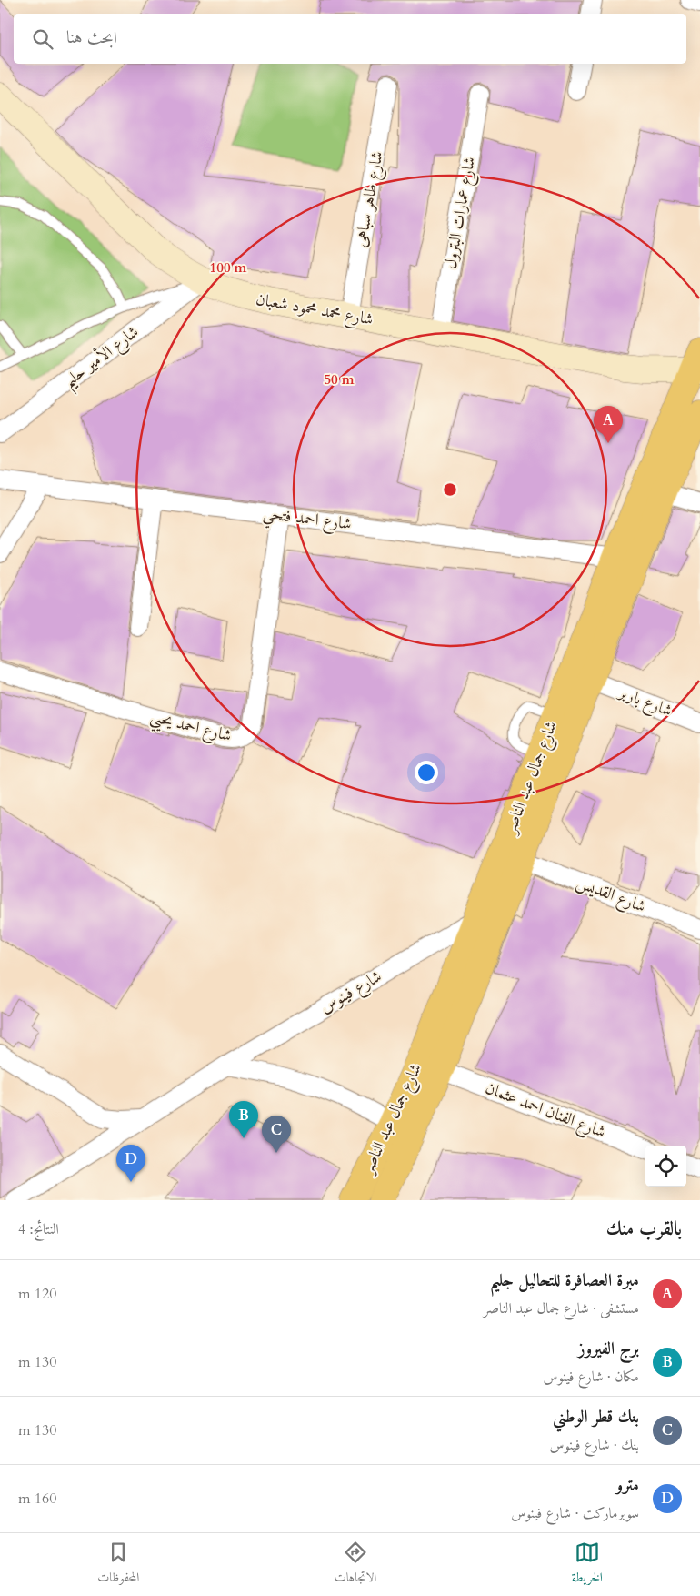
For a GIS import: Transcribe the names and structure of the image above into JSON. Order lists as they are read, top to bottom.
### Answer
{
  "streets": {
    "main road": ["شارع جمال عبد الناصر"],
    "street": [
      "شارع طاهر سباهى",
      "شارع عمارات البترول",
      "شارع محمد محمود شعبان",
      "شارع الأمير حليم",
      "شارع احمد فتحي",
      "شارع باربر",
      "شارع احمد يحيي",
      "شارع القديس",
      "شارع فينوس",
      "شارع الفنان احمد عثمان"
    ]
  },
  "crossings": [
    ["شارع طاهر سباهى", "شارع محمد محمود شعبان"],
    ["شارع عمارات البترول", "شارع محمد محمود شعبان"],
    ["شارع محمد محمود شعبان", "شارع الأمير حليم"],
    ["شارع محمد محمود شعبان", "شارع جمال عبد الناصر"],
    ["شارع احمد فتحي", "شارع احمد يحيي"],
    ["شارع احمد فتحي", "شارع جمال عبد الناصر"],
    ["شارع باربر", "شارع جمال عبد الناصر"],
    ["شارع جمال عبد الناصر", "شارع القديس"],
    ["شارع جمال عبد الناصر", "شارع فينوس"],
    ["شارع جمال عبد الناصر", "شارع الفنان احمد عثمان"]
  ],
  "page": {
    "search": "ابحث هنا",
    "pins": [
      "A",
      "B",
      "C",
      "D"
    ],
    "heading": ["بالقرب منك", "النتائج: 4"],
    "list": [
      {
        "mark": "A",
        "name": "مبرة العصافرة للتحاليل جليم",
        "note": "مستشفى · شارع جمال عبد الناصر",
        "value": "120 m"
      },
      {
        "mark": "B",
        "name": "برج الفيروز",
        "note": "مكان · شارع فينوس",
        "value": "130 m"
      },
      {
        "mark": "C",
        "name": "بنك قطر الوطني",
        "note": "بنك · شارع فينوس",
        "value": "130 m"
      },
      {
        "mark": "D",
        "name": "مترو",
        "note": "سوبرماركت · شارع فينوس",
        "value": "160 m"
      }
    ],
    "nav": ["الخريطة", "الاتجاهات", "المحفوظات"]
  },
  "rings": ["100 m", "50 m"]
}
